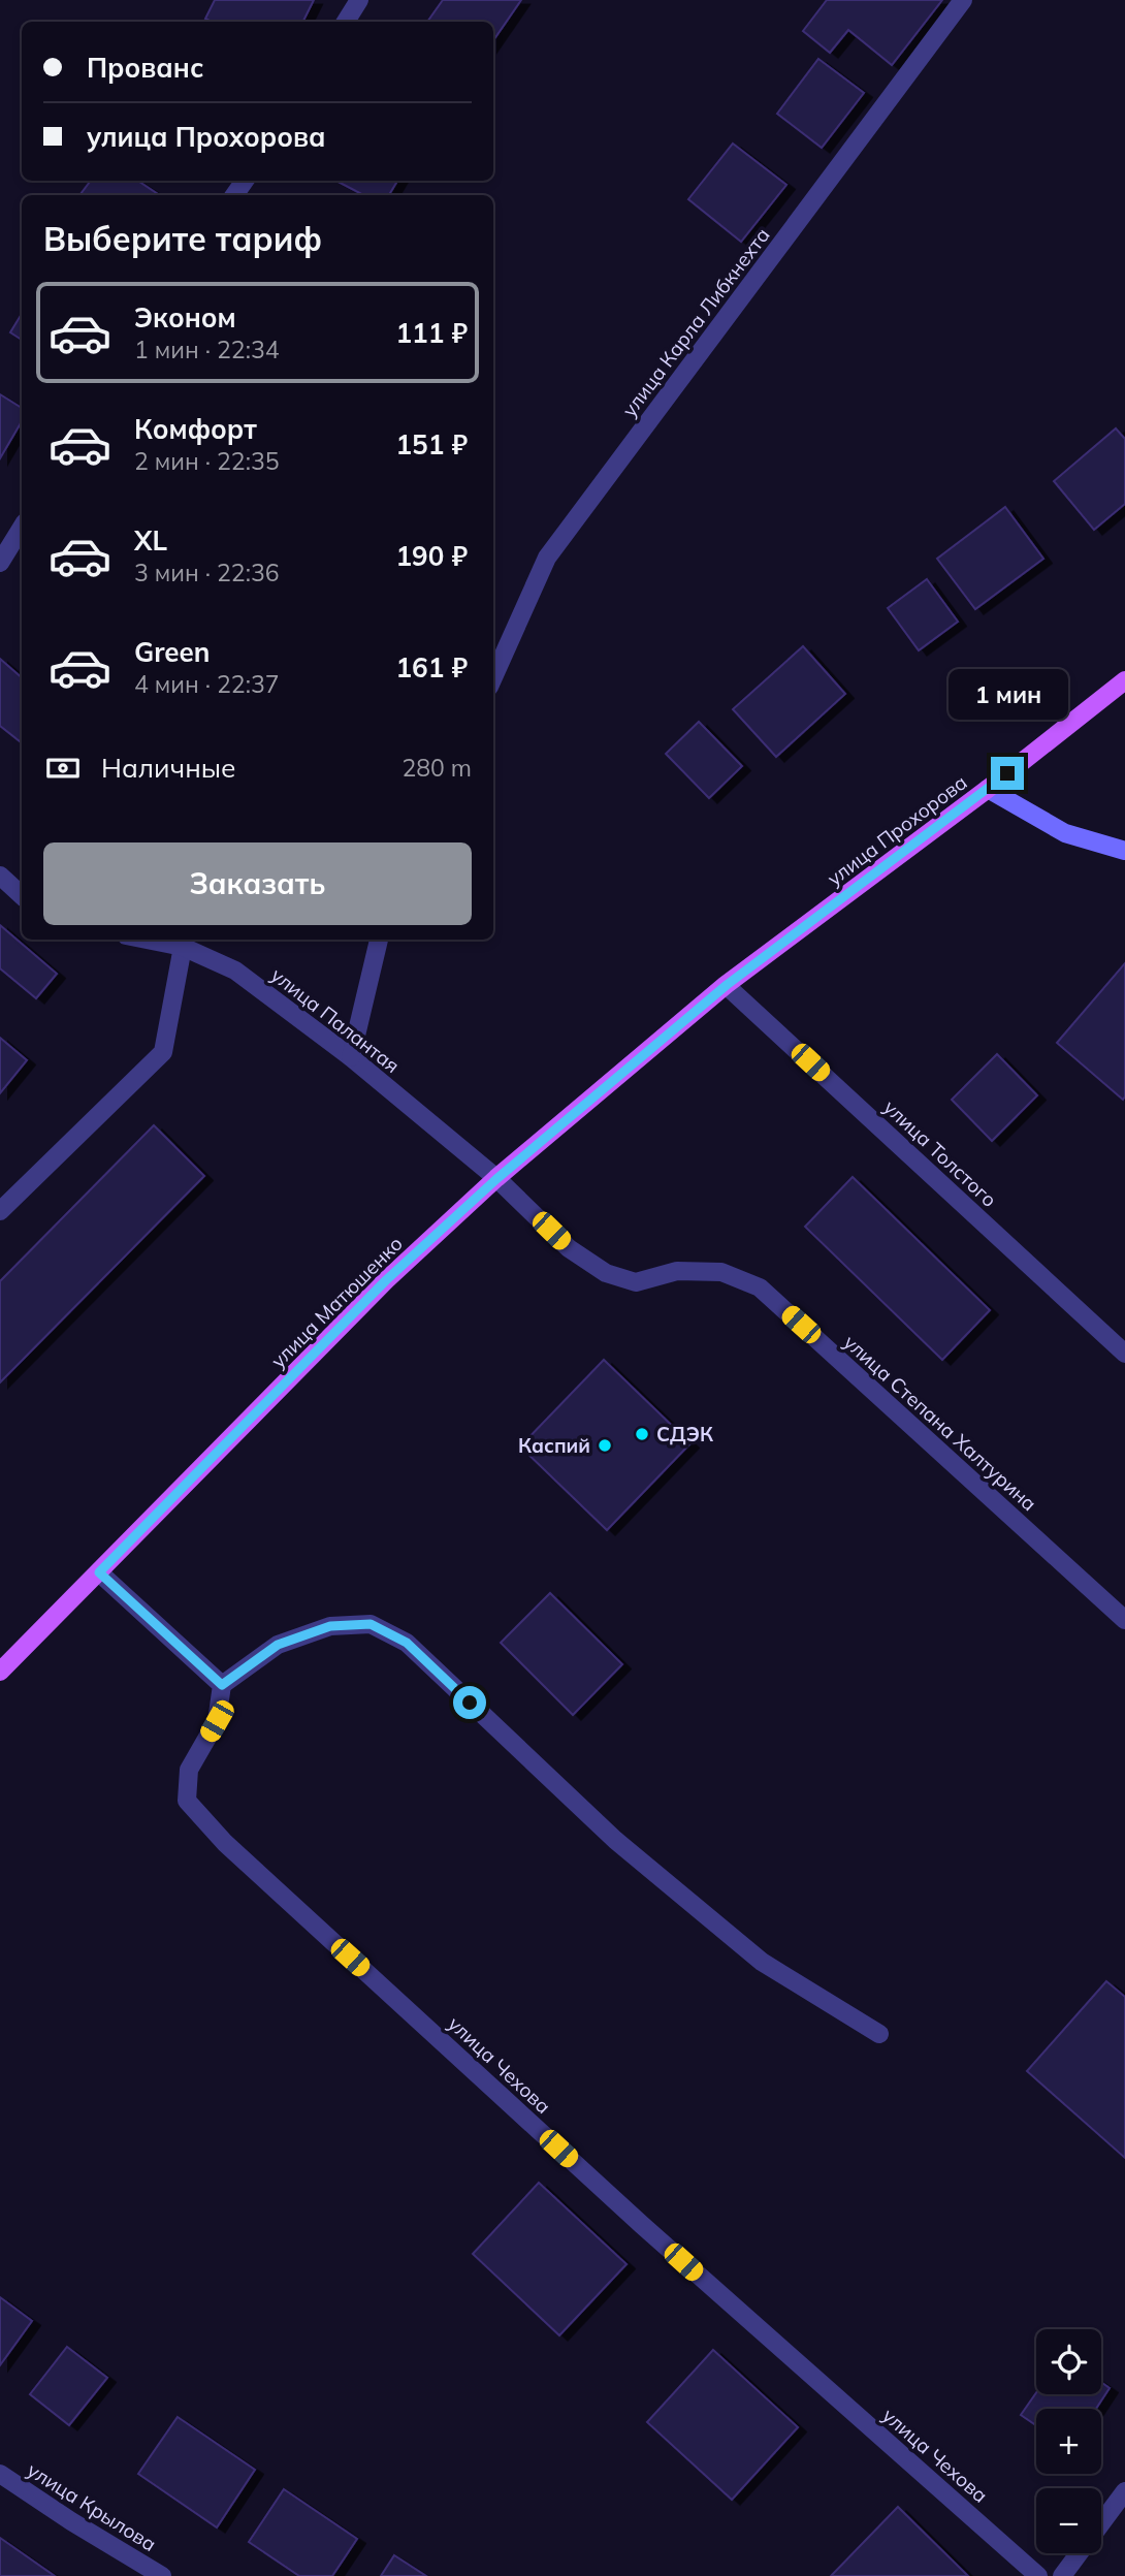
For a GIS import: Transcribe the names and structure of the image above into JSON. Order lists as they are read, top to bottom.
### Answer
{
  "streets": {
    "main road": ["улица Прохорова", "улица Матюшенко"],
    "street": [
      "улица Карла Либкнехта",
      "улица Палантая",
      "улица Толстого",
      "улица Степана Халтурина",
      "улица Чехова",
      "улица Крылова"
    ]
  },
  "crossings": [
    ["улица Прохорова", "улица Толстого"],
    ["улица Прохорова", "улица Матюшенко"],
    ["улица Палантая", "улица Матюшенко"],
    ["улица Палантая", "улица Степана Халтурина"],
    ["улица Толстого", "улица Матюшенко"],
    ["улица Матюшенко", "улица Степана Халтурина"]
  ],
  "places": ["СДЭК", "Каспий"],
  "page": {
    "banner": ["Прованс", "улица Прохорова"],
    "heading": "Выберите тариф",
    "list": [
      {
        "name": "Эконом",
        "note": "1 мин · 22:34",
        "value": "111 ₽"
      },
      {
        "name": "Комфорт",
        "note": "2 мин · 22:35",
        "value": "151 ₽"
      },
      {
        "name": "XL",
        "note": "3 мин · 22:36",
        "value": "190 ₽"
      },
      {
        "name": "Green",
        "note": "4 мин · 22:37",
        "value": "161 ₽"
      }
    ],
    "bubble": "1 мин",
    "pay": ["Наличные", "280 m"],
    "buttons": "Заказать",
    "map_buttons": ["+", "−"]
  }
}
